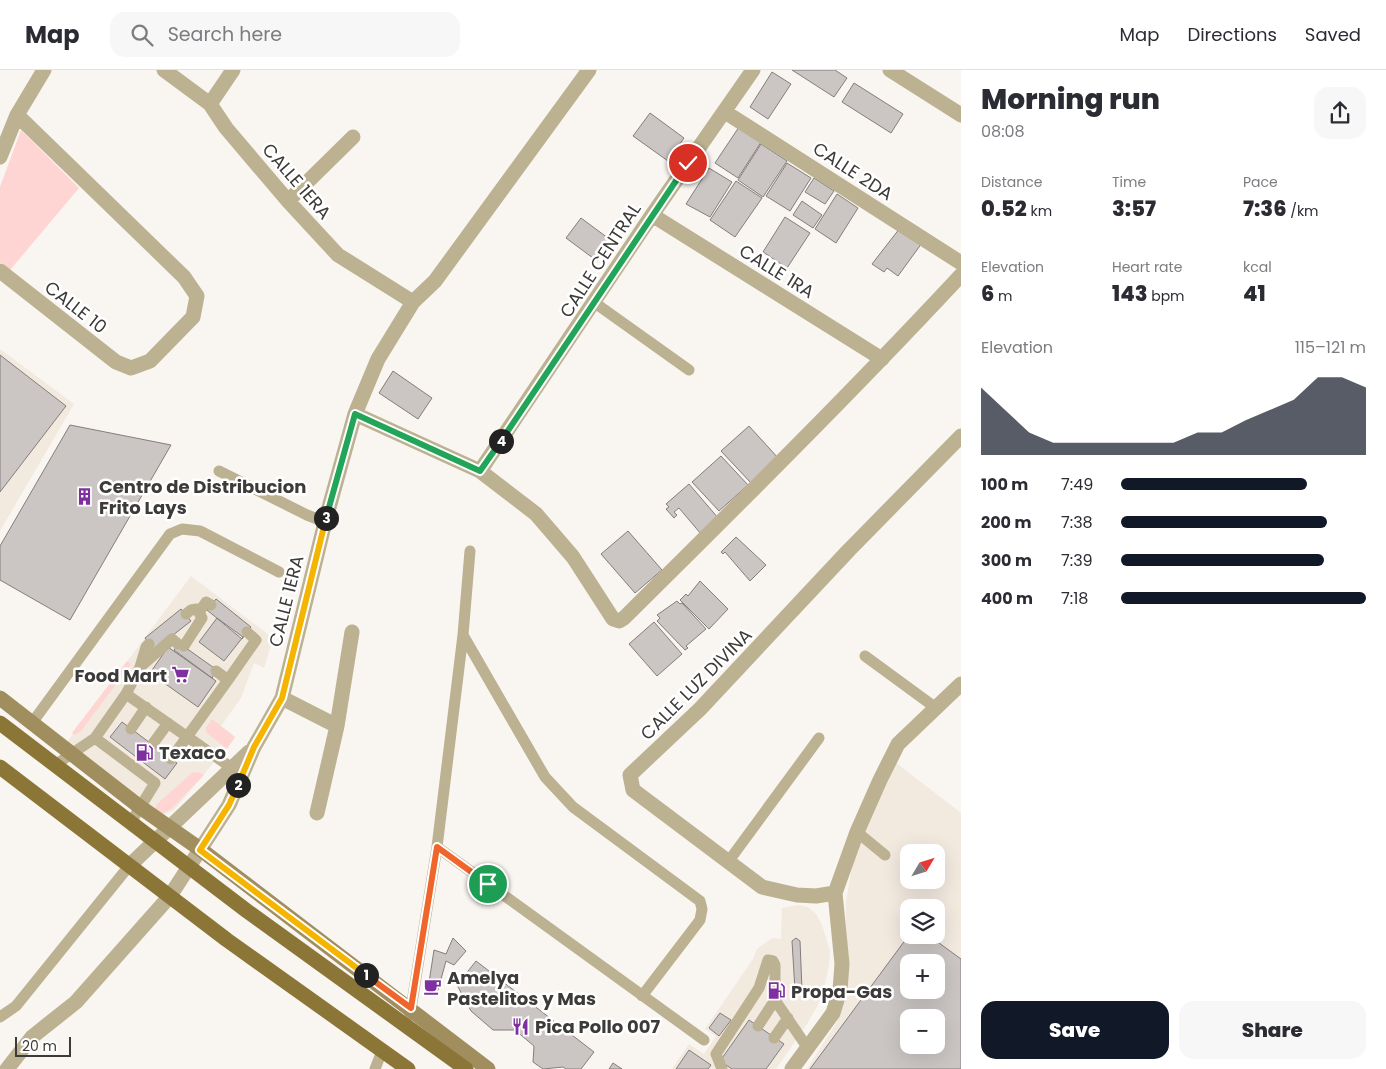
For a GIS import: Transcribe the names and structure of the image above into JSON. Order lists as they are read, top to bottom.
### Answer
{
  "streets": {
    "street": [
      "CALLE 2DA",
      "CALLE 1ERA",
      "CALLE CENTRAL",
      "CALLE 1RA",
      "CALLE 10",
      "CALLE LUZ DIVINA"
    ]
  },
  "crossings": [
    ["CALLE 2DA", "CALLE CENTRAL"],
    ["CALLE CENTRAL", "CALLE 1RA"]
  ],
  "places": {
    "building": ["Centro de Distribucion Frito Lays"],
    "supermarket": ["Food Mart"],
    "fuel station": ["Texaco", "Propa-Gas"],
    "cafe": ["Amelya Pastelitos y Mas"],
    "restaurant": ["Pica Pollo 007"]
  },
  "scale_bar": "20 m",
  "north": "top right",
  "page": {
    "header": "Map",
    "search": "Search here",
    "nav": ["Map", "Directions", "Saved"],
    "heading": ["Morning run", "08:08"],
    "stats": [
      ["Distance", "0.52 km"],
      ["Time", "3:57"],
      ["Pace", "7:36 /km"],
      ["Elevation", "6 m"],
      ["Heart rate", "143 bpm"],
      ["kcal", "41"]
    ],
    "chart": ["Elevation", "115–121 m"],
    "pins": [
      "4",
      "3",
      "2",
      "1"
    ],
    "list": [
      {
        "name": "100 m",
        "note": "7:49"
      },
      {
        "name": "200 m",
        "note": "7:38"
      },
      {
        "name": "300 m",
        "note": "7:39"
      },
      {
        "name": "400 m",
        "note": "7:18"
      }
    ],
    "map_buttons": ["+", "−"],
    "buttons": ["Save", "Share"],
    "scale": "20 m"
  }
}
